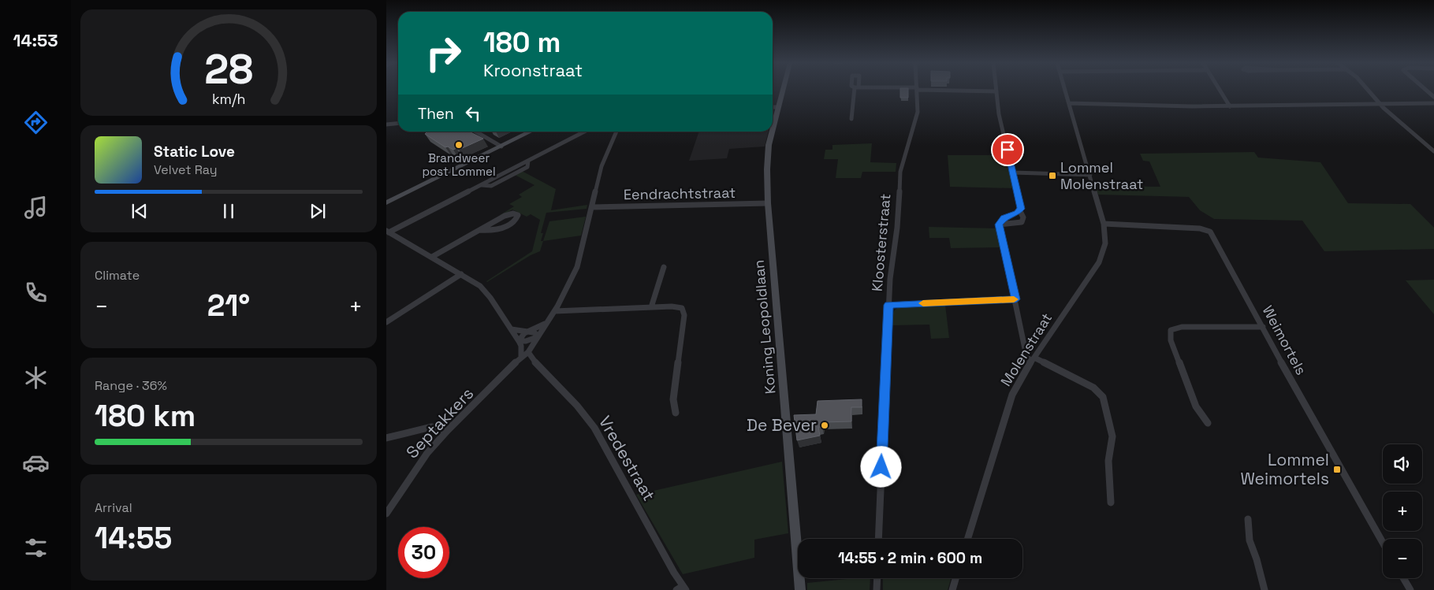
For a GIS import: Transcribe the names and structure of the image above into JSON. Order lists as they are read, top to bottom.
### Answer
{
  "streets": {
    "main road": ["Koning Leopoldlaan"],
    "street": [
      "Eendrachtstraat",
      "Kloosterstraat",
      "Weimortels",
      "Molenstraat",
      "Septakkers",
      "Vredestraat"
    ]
  },
  "crossings": [
    ["Eendrachtstraat", "Koning Leopoldlaan"],
    ["Eendrachtstraat", "Septakkers"],
    ["Weimortels", "Molenstraat"],
    ["Septakkers", "Vredestraat"]
  ],
  "places": {
    "other": ["Brandweer post Lommel", "De Bever"],
    "transit": ["Lommel Molenstraat", "Lommel Weimortels"]
  },
  "page": {
    "tabs": "14:53",
    "turn": ["180 m", "Kroonstraat"],
    "then": "Then",
    "song": ["Static Love", "Velvet Ray"],
    "tile": [
      "Climate",
      ["Range · 36%", "180 km"],
      ["Arrival", "14:55"]
    ],
    "heat": ["−", "21°", "+"],
    "map_buttons": ["+", "−"],
    "limit": "30",
    "trip": "14:55 · 2 min · 600 m",
    "gauge": ["28", "km/h"]
  }
}
